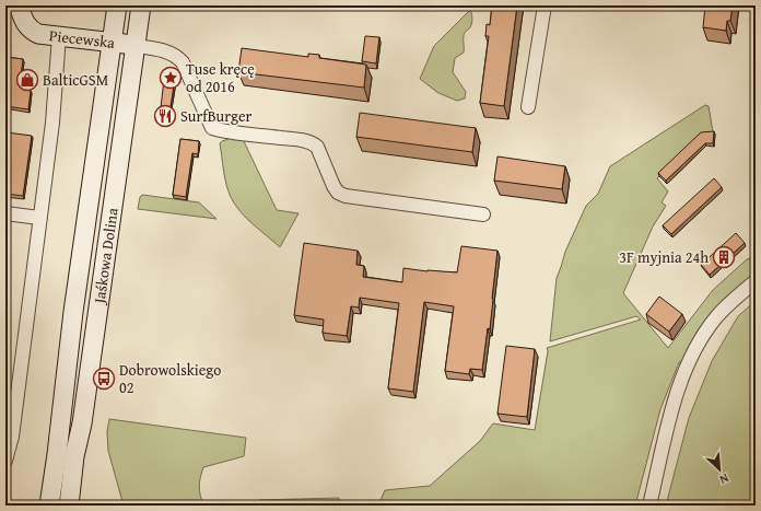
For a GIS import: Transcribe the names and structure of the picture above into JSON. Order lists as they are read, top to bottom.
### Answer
{
  "streets": {
    "street": ["Piecewska", "Jaśkowa Dolina"]
  },
  "crossings": [
    ["Piecewska", "Jaśkowa Dolina"]
  ],
  "places": {
    "place": ["Tuse kręcę od 2016"],
    "shop": ["BalticGSM"],
    "restaurant": ["SurfBurger"],
    "building": ["3F myjnia 24h"],
    "bus stop": ["Dobrowolskiego 02"]
  },
  "north": "bottom right"
}
